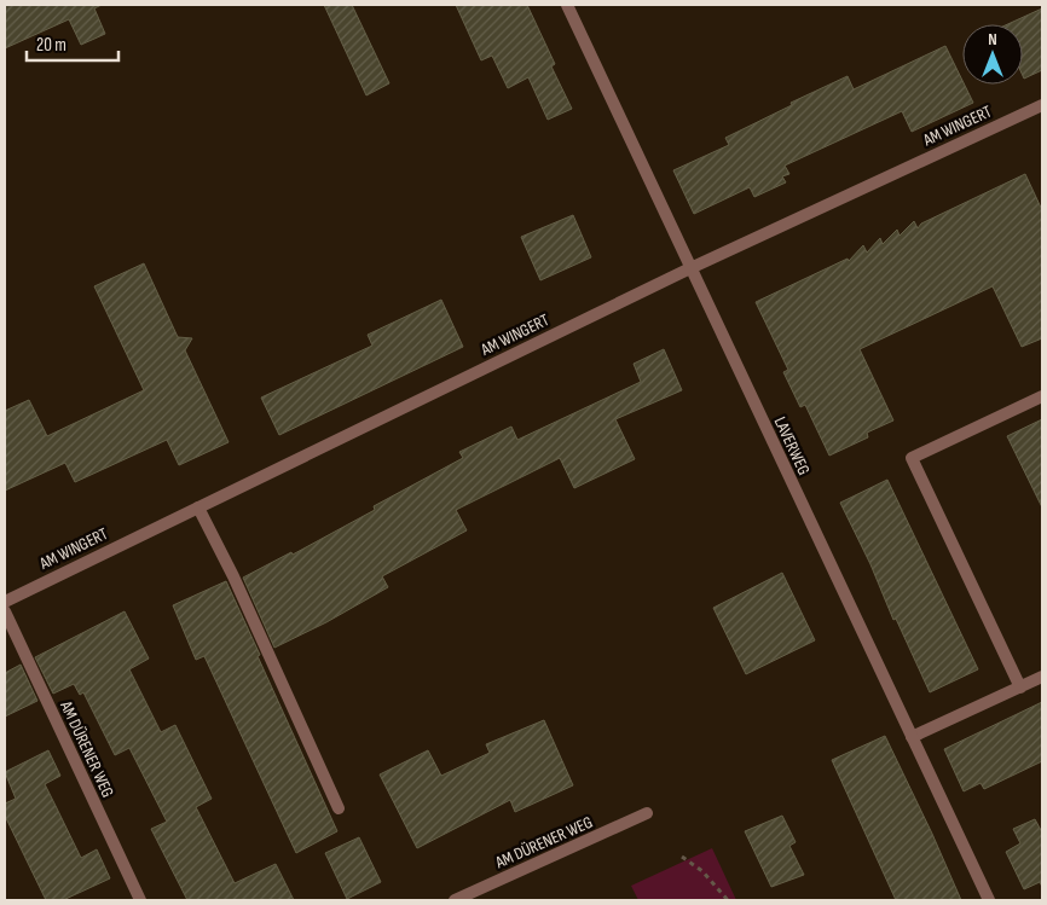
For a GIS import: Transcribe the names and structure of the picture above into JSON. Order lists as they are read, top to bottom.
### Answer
{
  "streets": {
    "street": ["AM WINGERT", "LAVERWEG", "AM DÜRENER WEG"]
  },
  "crossings": [
    ["AM WINGERT", "LAVERWEG"]
  ],
  "scale_bar": "20 m",
  "north": "top"
}
